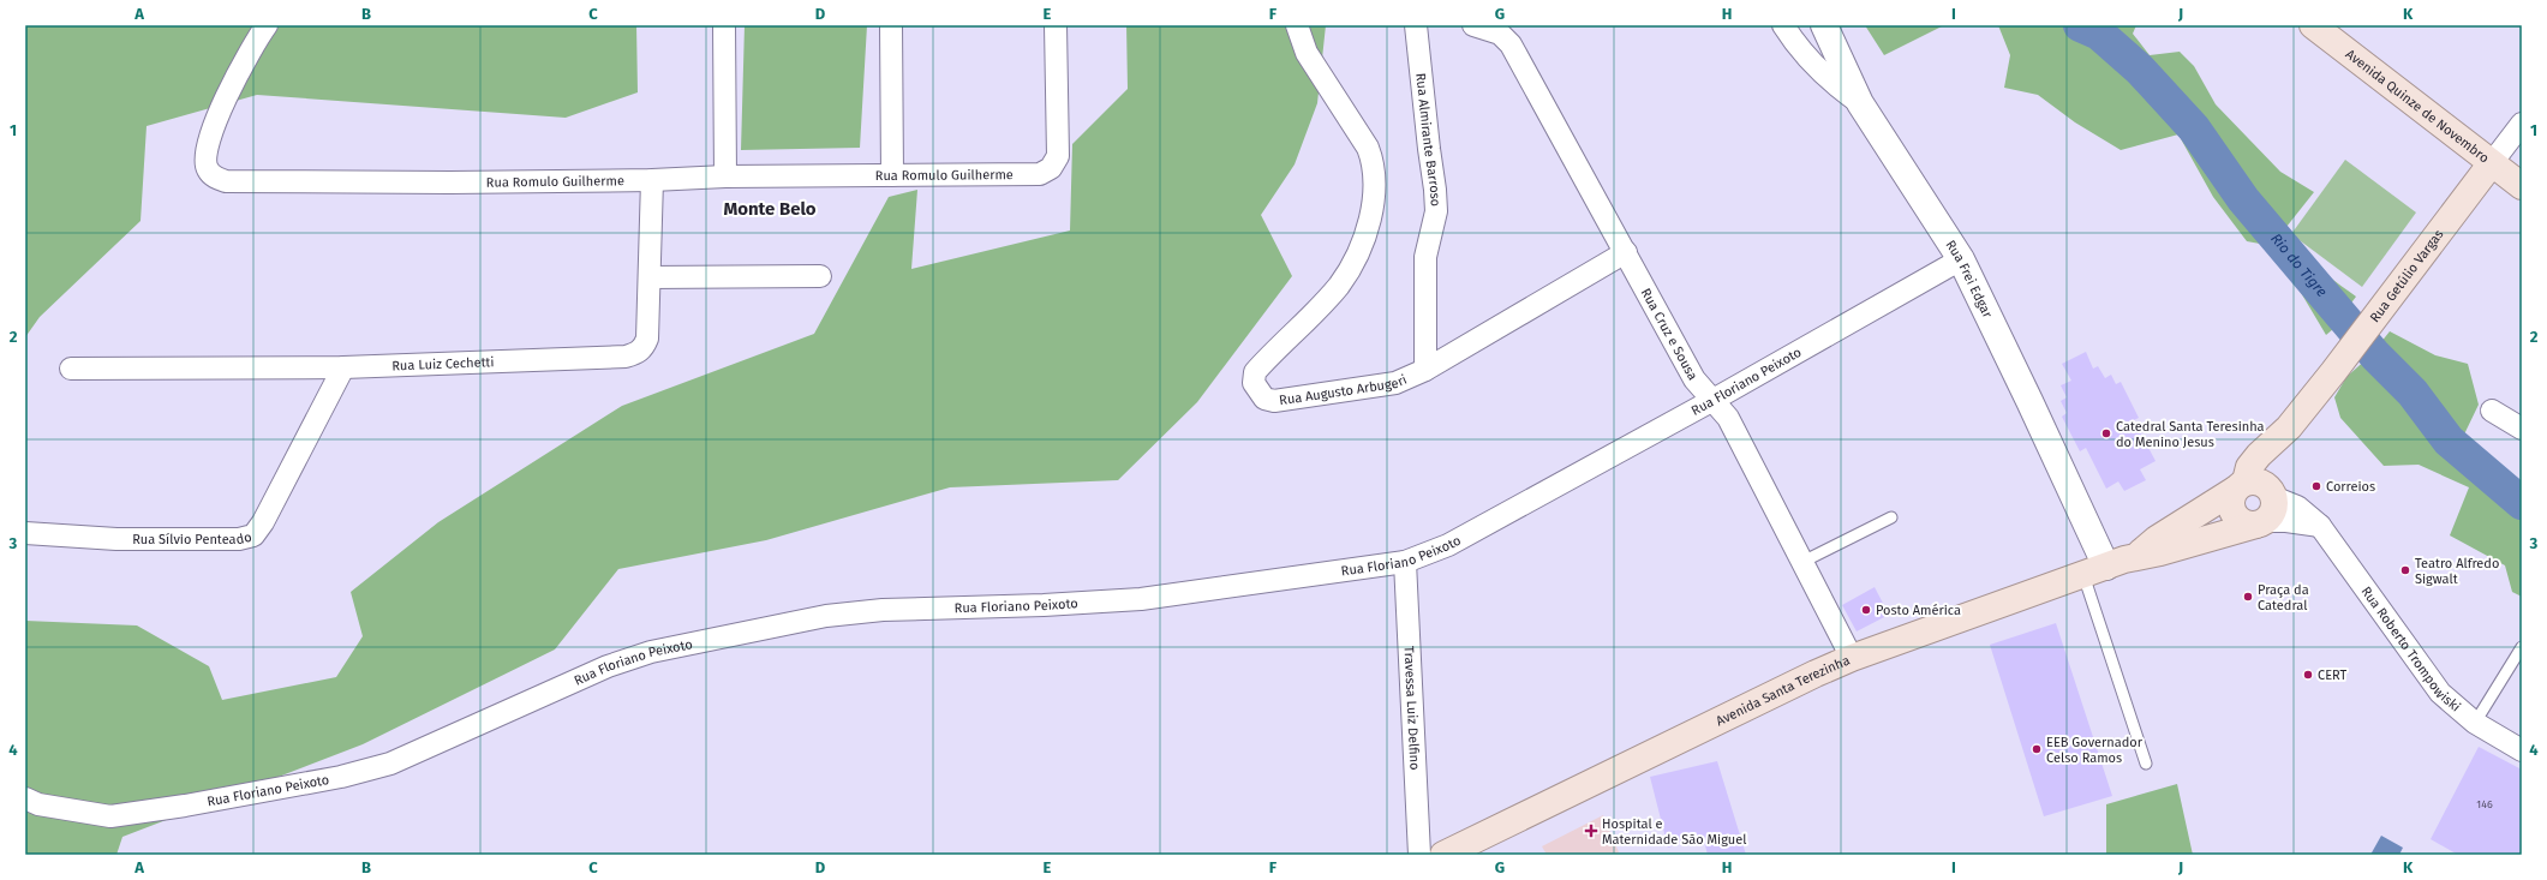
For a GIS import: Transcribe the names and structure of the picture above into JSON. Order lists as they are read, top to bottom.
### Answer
{
  "streets": {
    "main road": ["Avenida Quinze de Novembro", "Rua Getúlio Vargas", "Avenida Santa Terezinha"],
    "street": [
      "Rua Almirante Barroso",
      "Rua Romulo Guilherme",
      "Rua Frei Edgar",
      "Rua Cruz e Sousa",
      "Rua Luiz Cechetti",
      "Rua Floriano Peixoto",
      "Rua Augusto Arbugeri",
      "Rua Sílvio Penteado",
      "Rua Roberto Trompowiski",
      "Travessa Luiz Delfino"
    ]
  },
  "crossings": [
    ["Avenida Quinze de Novembro", "Rua Getúlio Vargas"],
    ["Rua Almirante Barroso", "Rua Augusto Arbugeri"],
    ["Rua Romulo Guilherme", "Rua Luiz Cechetti"],
    ["Rua Getúlio Vargas", "Rua Roberto Trompowiski"],
    ["Rua Getúlio Vargas", "Avenida Santa Terezinha"],
    ["Rua Frei Edgar", "Rua Floriano Peixoto"],
    ["Rua Frei Edgar", "Avenida Santa Terezinha"],
    ["Rua Cruz e Sousa", "Rua Floriano Peixoto"],
    ["Rua Cruz e Sousa", "Rua Augusto Arbugeri"],
    ["Rua Cruz e Sousa", "Avenida Santa Terezinha"],
    ["Rua Luiz Cechetti", "Rua Sílvio Penteado"],
    ["Rua Floriano Peixoto", "Travessa Luiz Delfino"],
    ["Rua Roberto Trompowiski", "Avenida Santa Terezinha"]
  ],
  "districts": ["Monte Belo"],
  "water": ["Rio do Tigre"],
  "places": {
    "other": [
      "Catedral Santa Teresinha do Menino Jesus",
      "Correios",
      "Teatro Alfredo Sigwalt",
      "Praça da Catedral",
      "Posto América",
      "CERT",
      "EEB Governador Celso Ramos"
    ],
    "health": ["Hospital e Maternidade São Miguel"]
  },
  "house_numbers": ["146"],
  "grid": {
    "columns": [
      "A",
      "B",
      "C",
      "D",
      "E",
      "F",
      "G",
      "H",
      "I",
      "J",
      "K"
    ],
    "rows": [
      "1",
      "2",
      "3",
      "4"
    ]
  }
}
